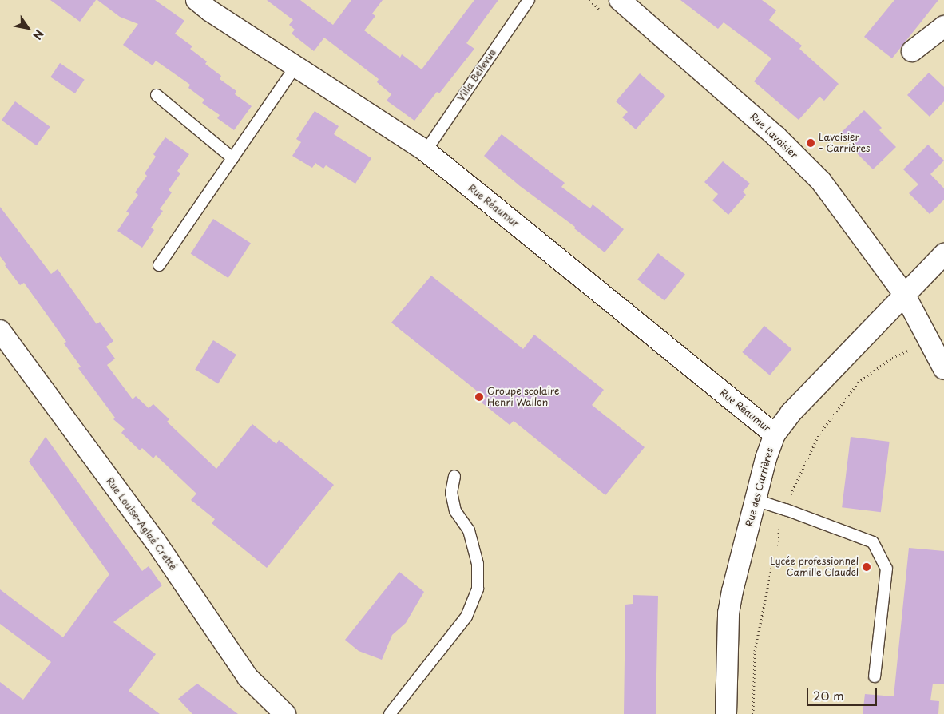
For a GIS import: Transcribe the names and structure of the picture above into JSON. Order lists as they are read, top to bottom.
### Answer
{
  "streets": {
    "street": [
      "Rue Lavoisier",
      "Rue Réaumur",
      "Rue des Carrières",
      "Rue Louise-Aglaé Cretté"
    ],
    "lane": ["Villa Bellevue"]
  },
  "crossings": [
    ["Villa Bellevue", "Rue Réaumur"],
    ["Rue Lavoisier", "Rue des Carrières"],
    ["Rue Réaumur", "Rue des Carrières"]
  ],
  "places": ["Lavoisier - Carrières", "Groupe scolaire Henri Wallon", "Lycée professionnel Camille Claudel"],
  "scale_bar": "20 m",
  "north": "bottom right"
}
